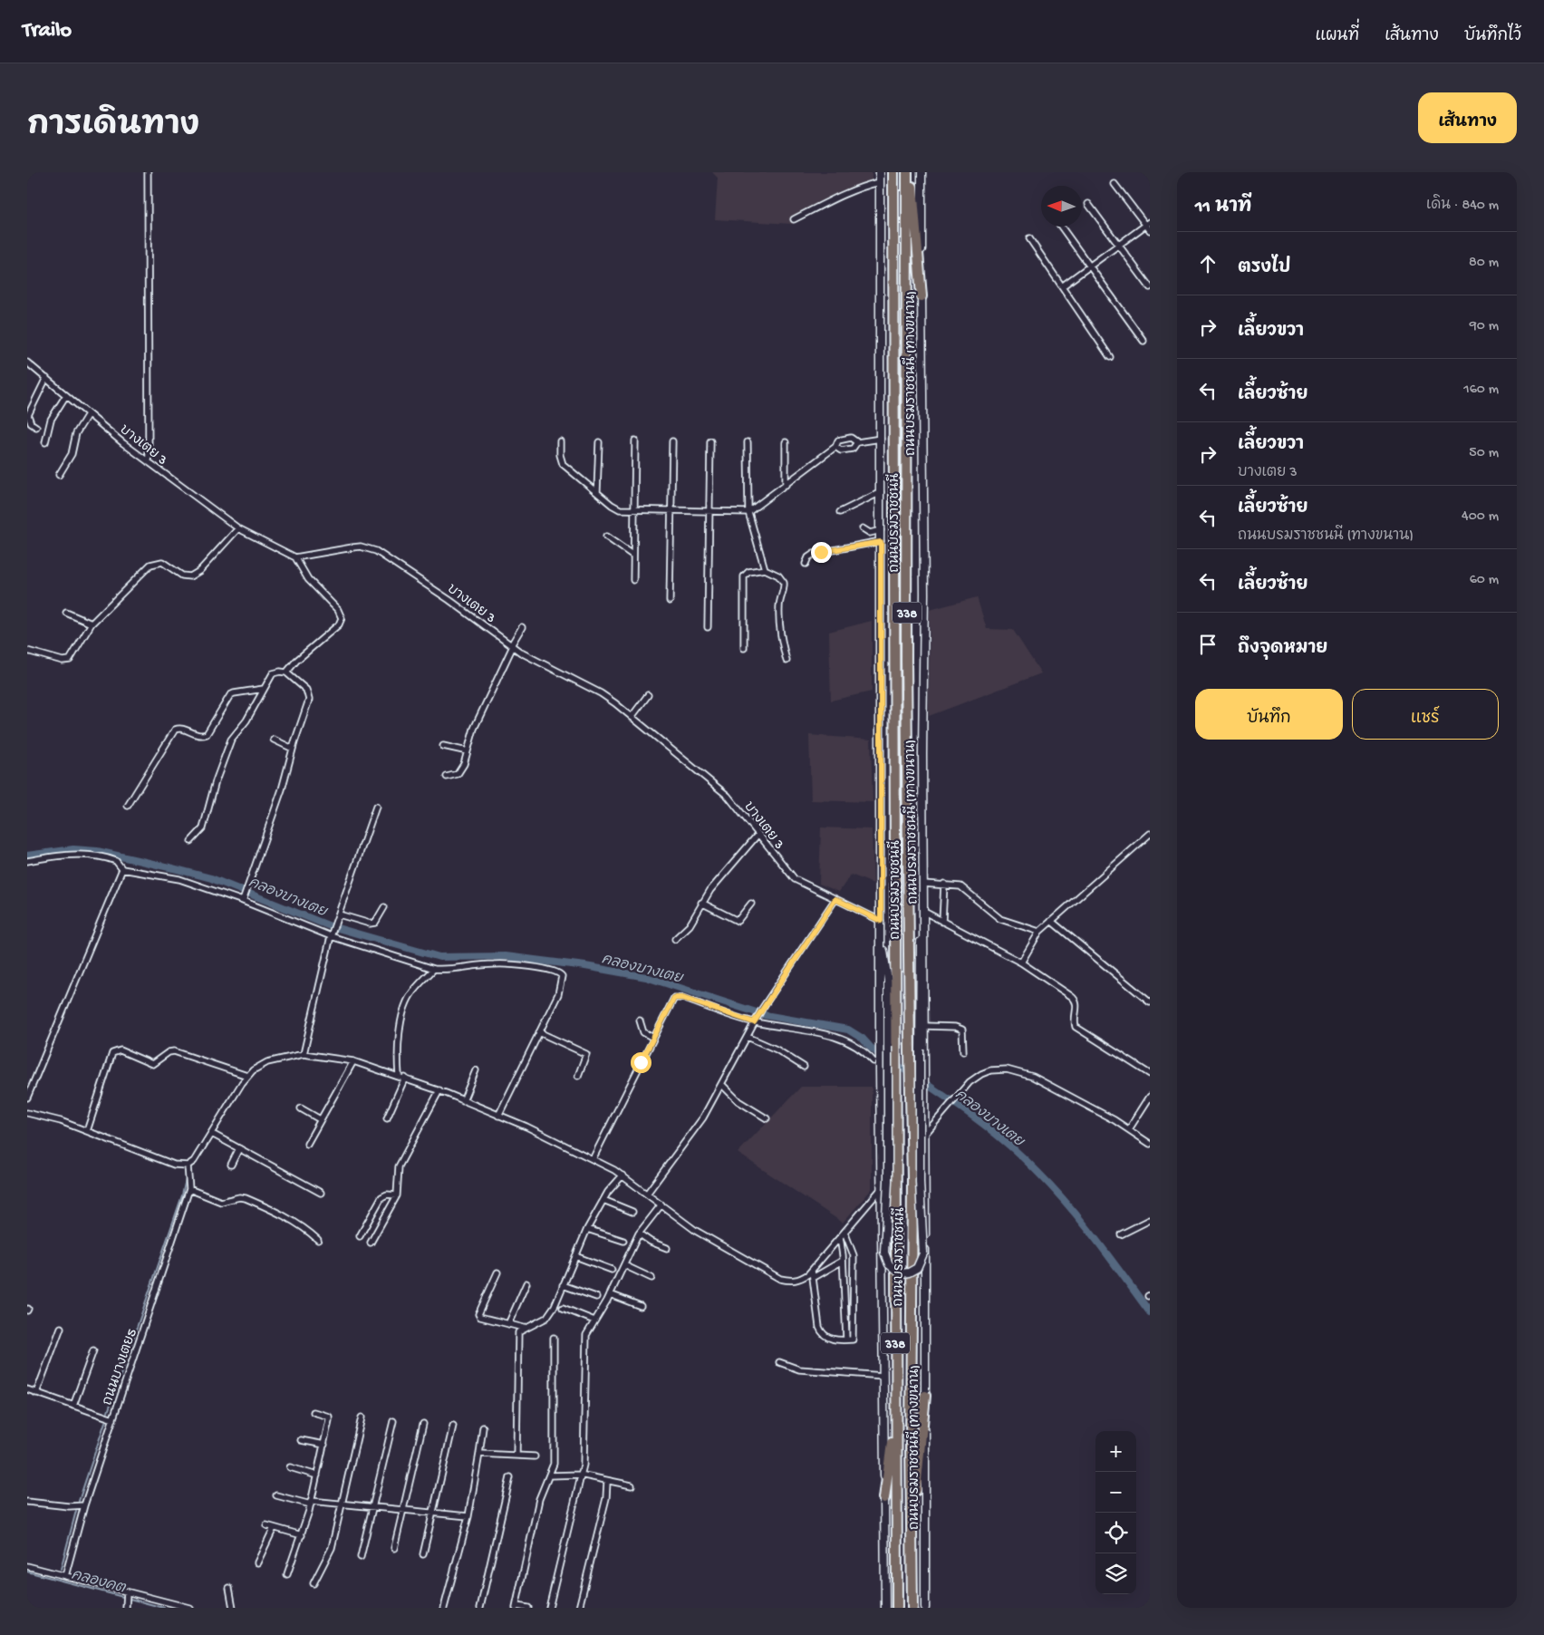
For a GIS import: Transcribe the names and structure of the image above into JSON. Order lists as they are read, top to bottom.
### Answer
{
  "streets": {
    "highway": ["ถนนบรมราชชนนี", "338"],
    "main road": ["ถนนบรมราชชนนี (ทางขนาน)"],
    "street": ["บางเตย 3", "ถนนบางเตย5"]
  },
  "crossings": [
    ["บางเตย 3", "338"]
  ],
  "water": ["คลองบางเตย", "คลองคต"],
  "north": "left",
  "page": {
    "header": "Trailo",
    "nav": ["แผนที่", "เส้นทาง", "บันทึกไว้"],
    "title": "การเดินทาง",
    "buttons": [
      "เส้นทาง",
      ["บันทึก", "แชร์"]
    ],
    "heading": ["11 นาที", "เดิน · 840 m"],
    "list": [
      ["ตรงไป", "80 m"],
      ["เลี้ยวขวา", "90 m"],
      ["เลี้ยวซ้าย", "160 m"],
      ["เลี้ยวขวา", "บางเตย 3", "50 m"],
      ["เลี้ยวซ้าย", "ถนนบรมราชชนนี (ทางขนาน)", "400 m"],
      ["เลี้ยวซ้าย", "60 m"],
      "ถึงจุดหมาย"
    ],
    "map_buttons": ["+", "−"]
  }
}
